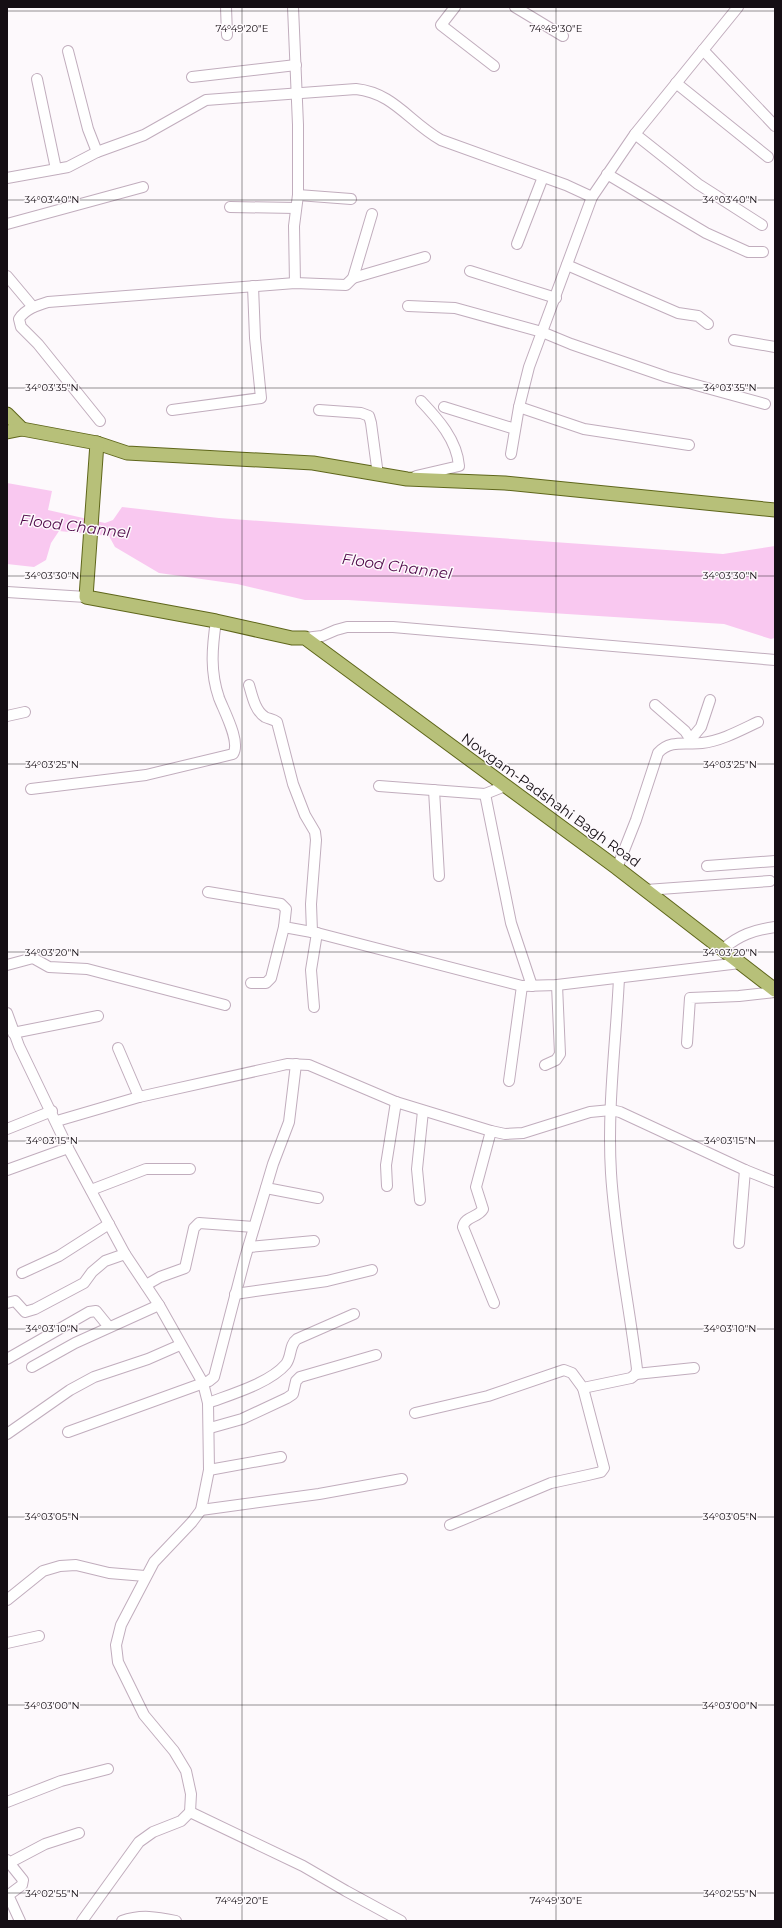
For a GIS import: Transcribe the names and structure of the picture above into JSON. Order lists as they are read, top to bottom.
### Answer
{
  "streets": {
    "main road": ["Nowgam-Padshahi Bagh Road"]
  },
  "water": ["Flood Channel"],
  "coordinates": [
    "74°49'20\"E",
    "74°49'30\"E",
    "34°03'40\"N",
    "34°03'35\"N",
    "34°03'30\"N",
    "34°03'25\"N",
    "34°03'20\"N",
    "34°03'15\"N",
    "34°03'10\"N",
    "34°03'05\"N",
    "34°03'00\"N",
    "34°02'55\"N"
  ]
}
